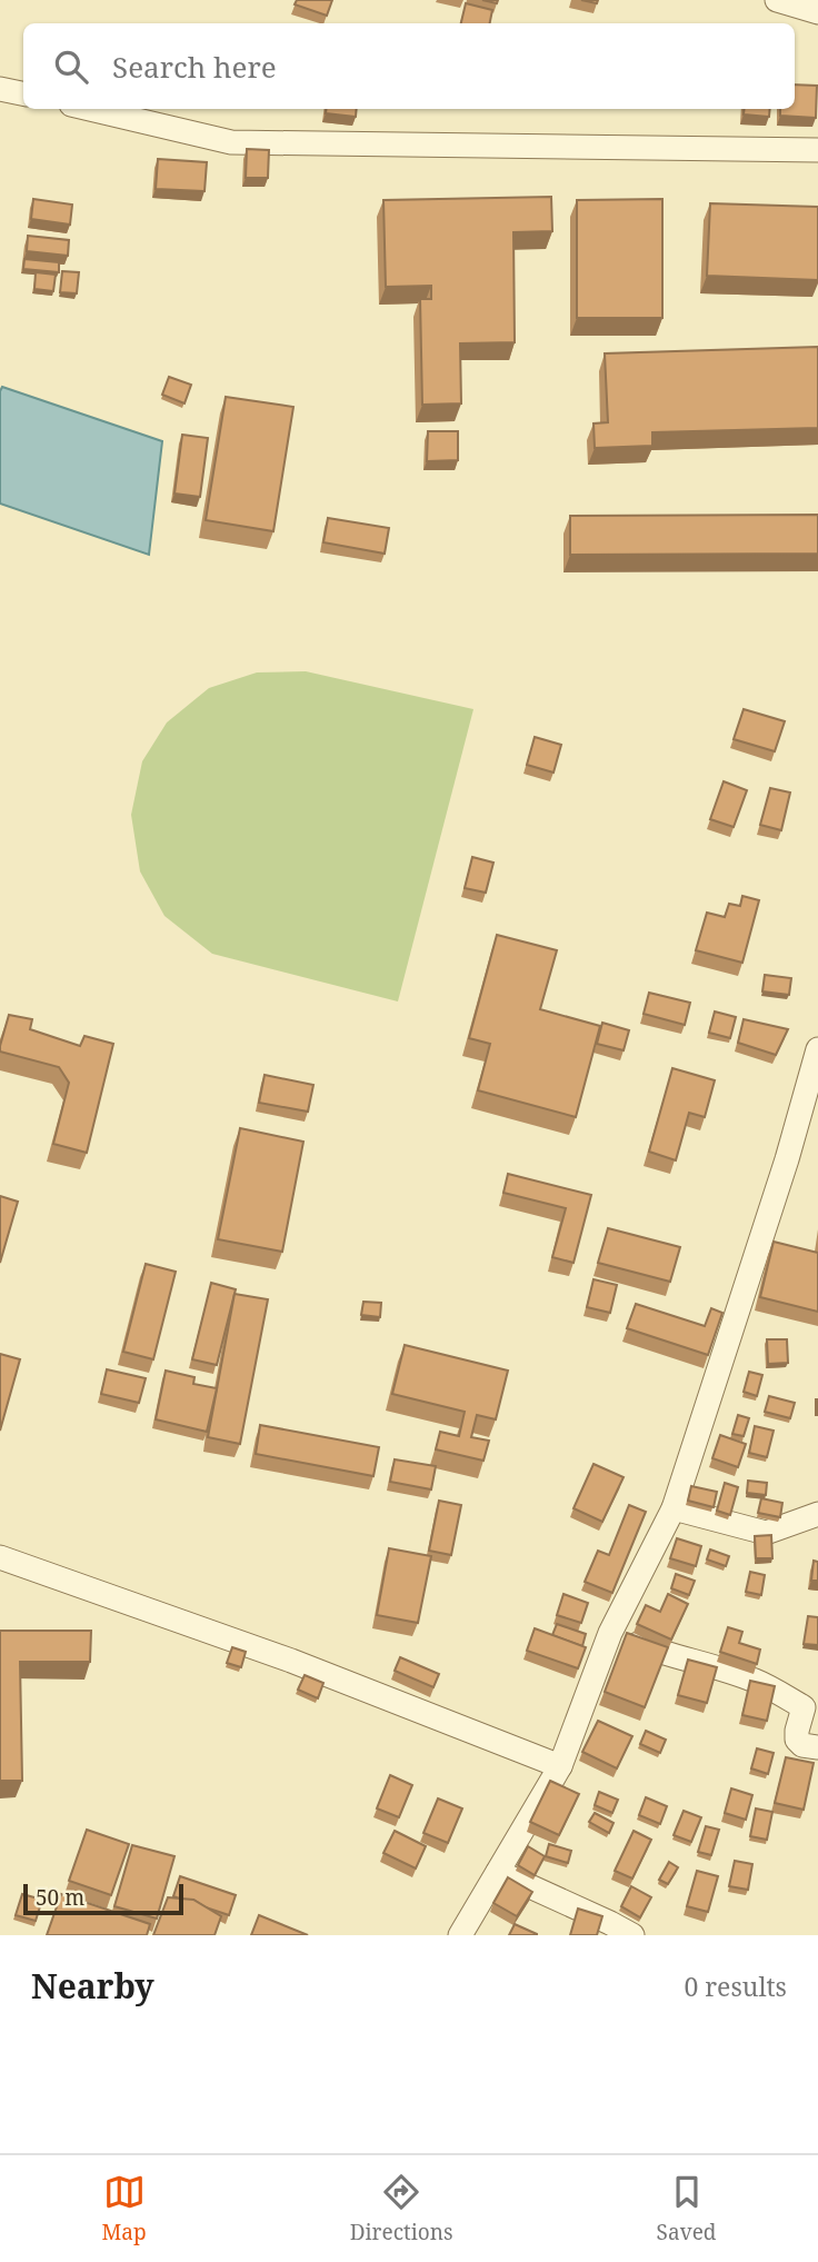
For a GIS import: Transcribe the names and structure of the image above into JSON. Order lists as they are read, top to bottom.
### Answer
{
  "scale_bar": "50 m",
  "page": {
    "search": "Search here",
    "scale": "50 m",
    "heading": ["Nearby", "0 results"],
    "nav": ["Map", "Directions", "Saved"]
  }
}
